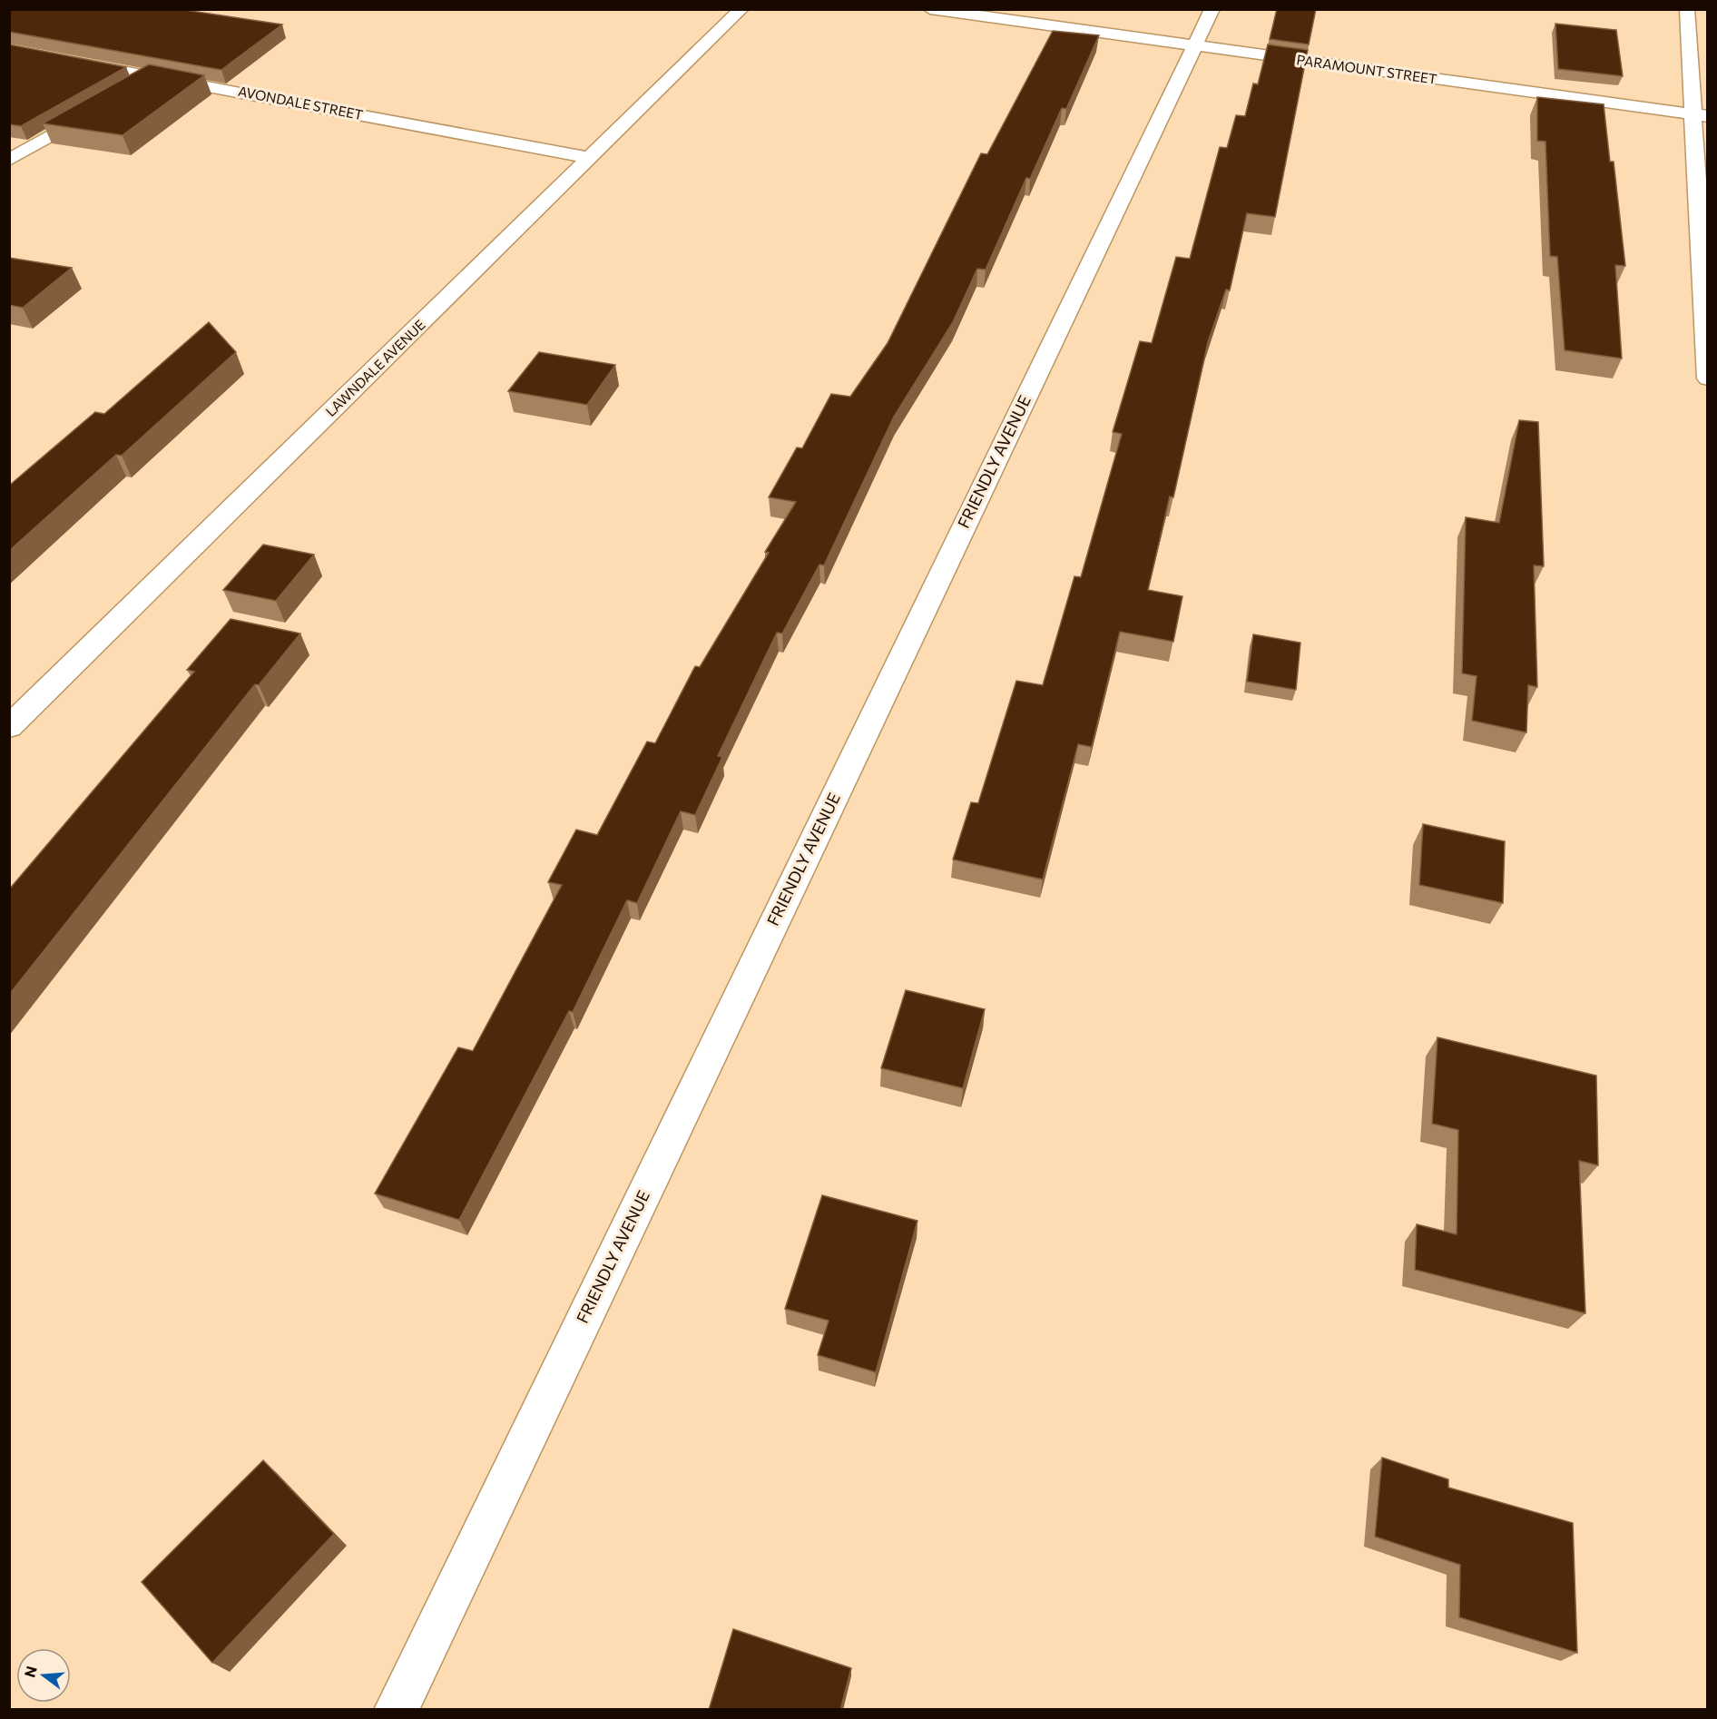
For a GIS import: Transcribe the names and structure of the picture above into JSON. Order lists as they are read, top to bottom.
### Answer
{
  "streets": {
    "street": [
      "PARAMOUNT STREET",
      "AVONDALE STREET",
      "LAWNDALE AVENUE",
      "FRIENDLY AVENUE"
    ]
  },
  "crossings": [
    ["PARAMOUNT STREET", "FRIENDLY AVENUE"],
    ["AVONDALE STREET", "LAWNDALE AVENUE"]
  ],
  "north": "left"
}
